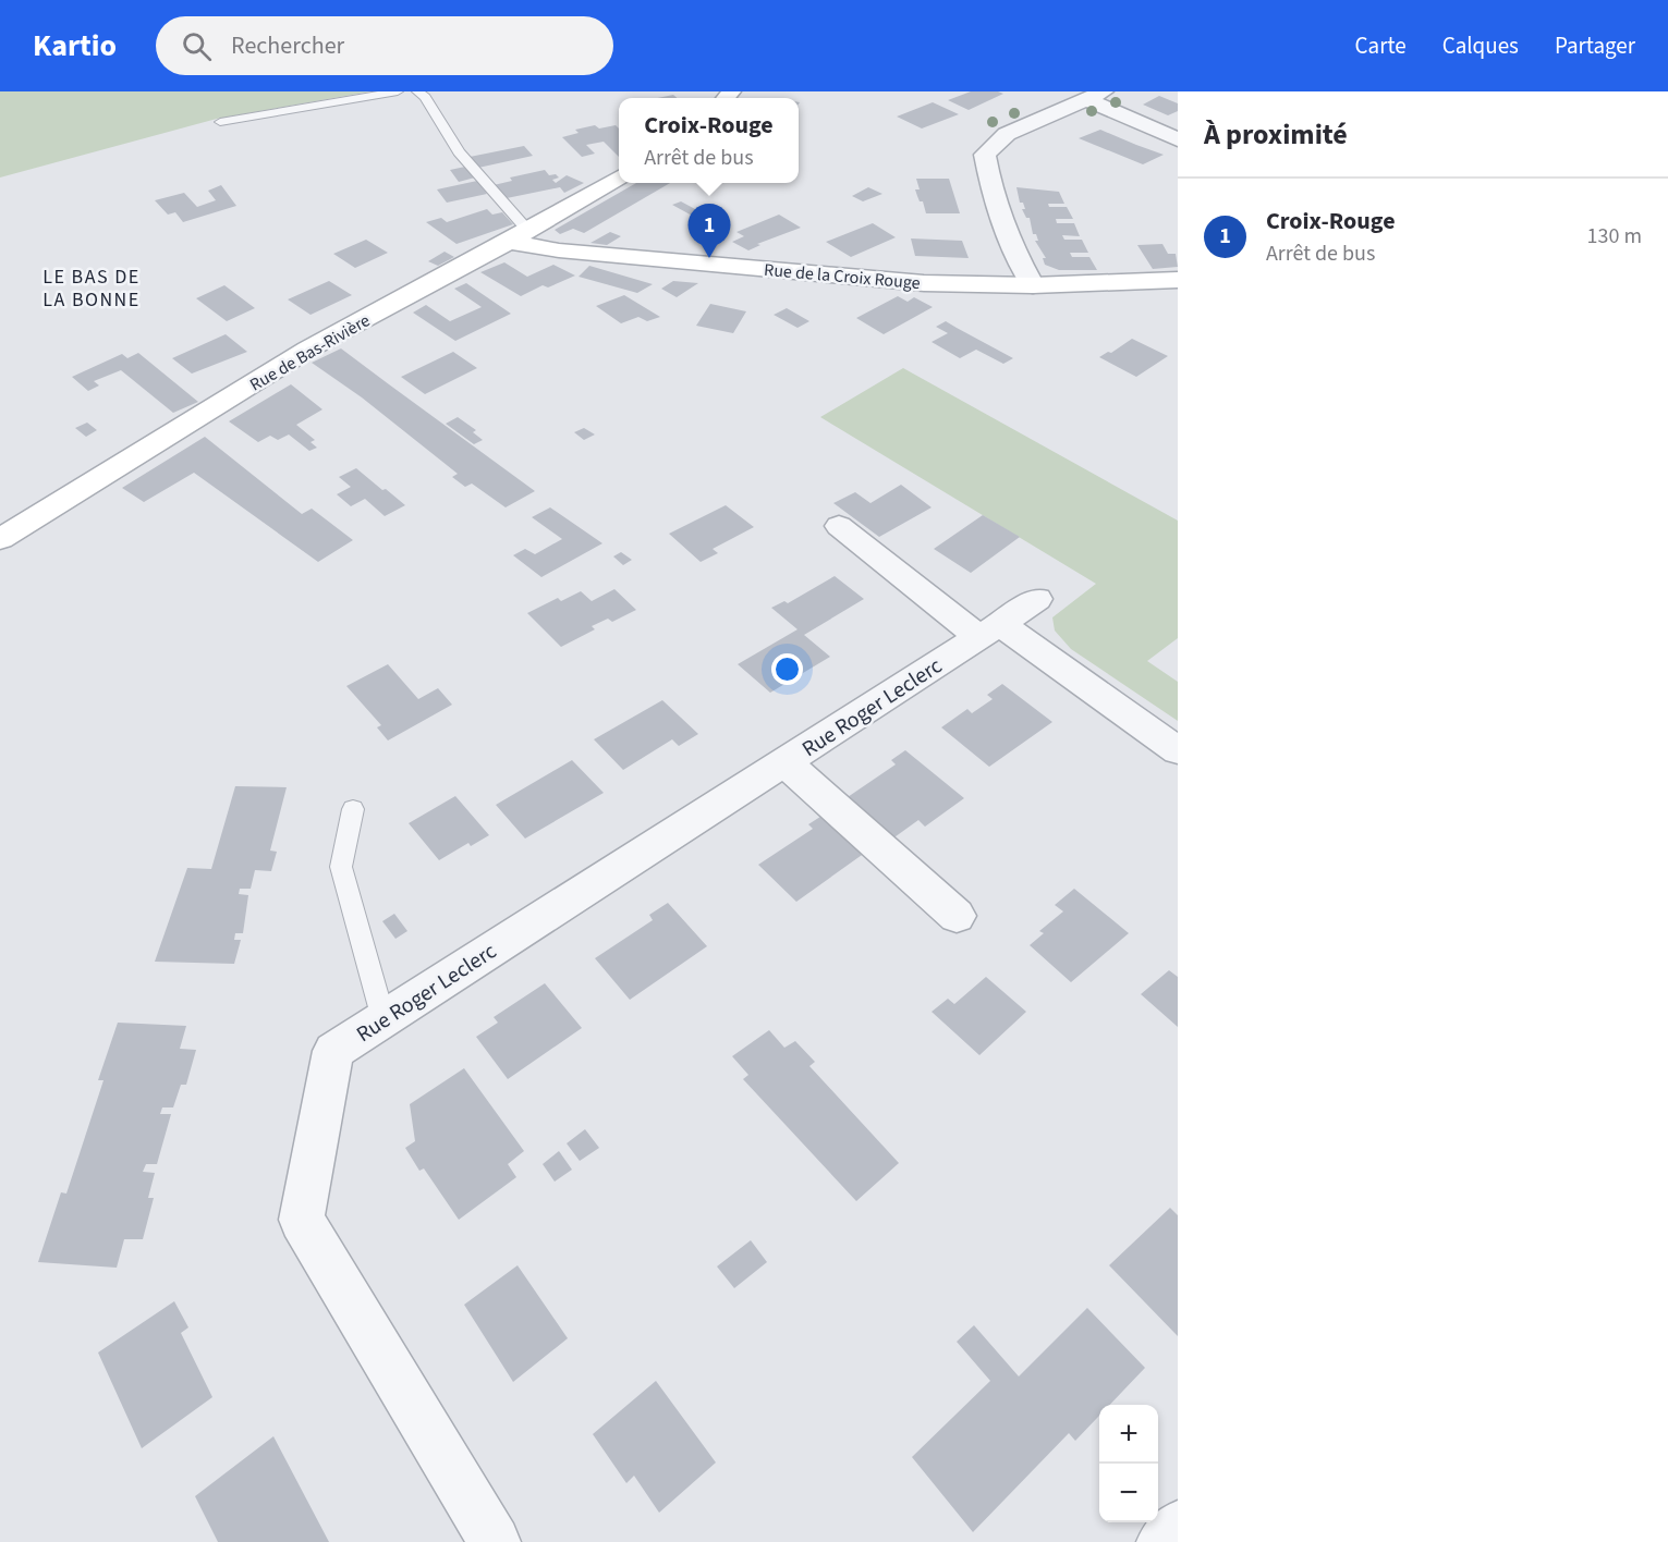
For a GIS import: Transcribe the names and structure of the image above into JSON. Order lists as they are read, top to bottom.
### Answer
{
  "streets": {
    "street": ["Rue de la Croix Rouge", "Rue de Bas-Rivière", "Rue Roger Leclerc"]
  },
  "crossings": [
    ["Rue de la Croix Rouge", "Rue de Bas-Rivière"]
  ],
  "districts": ["LE BAS DE LA BONNE"],
  "page": {
    "header": "Kartio",
    "search": "Rechercher",
    "nav": ["Carte", "Calques", "Partager"],
    "heading": "À proximité",
    "popup": ["Croix-Rouge", "Arrêt de bus"],
    "list": [
      {
        "mark": "1",
        "name": "Croix-Rouge",
        "note": "Arrêt de bus",
        "value": "130 m"
      }
    ],
    "pins": "1",
    "map_buttons": ["+", "−"]
  }
}
